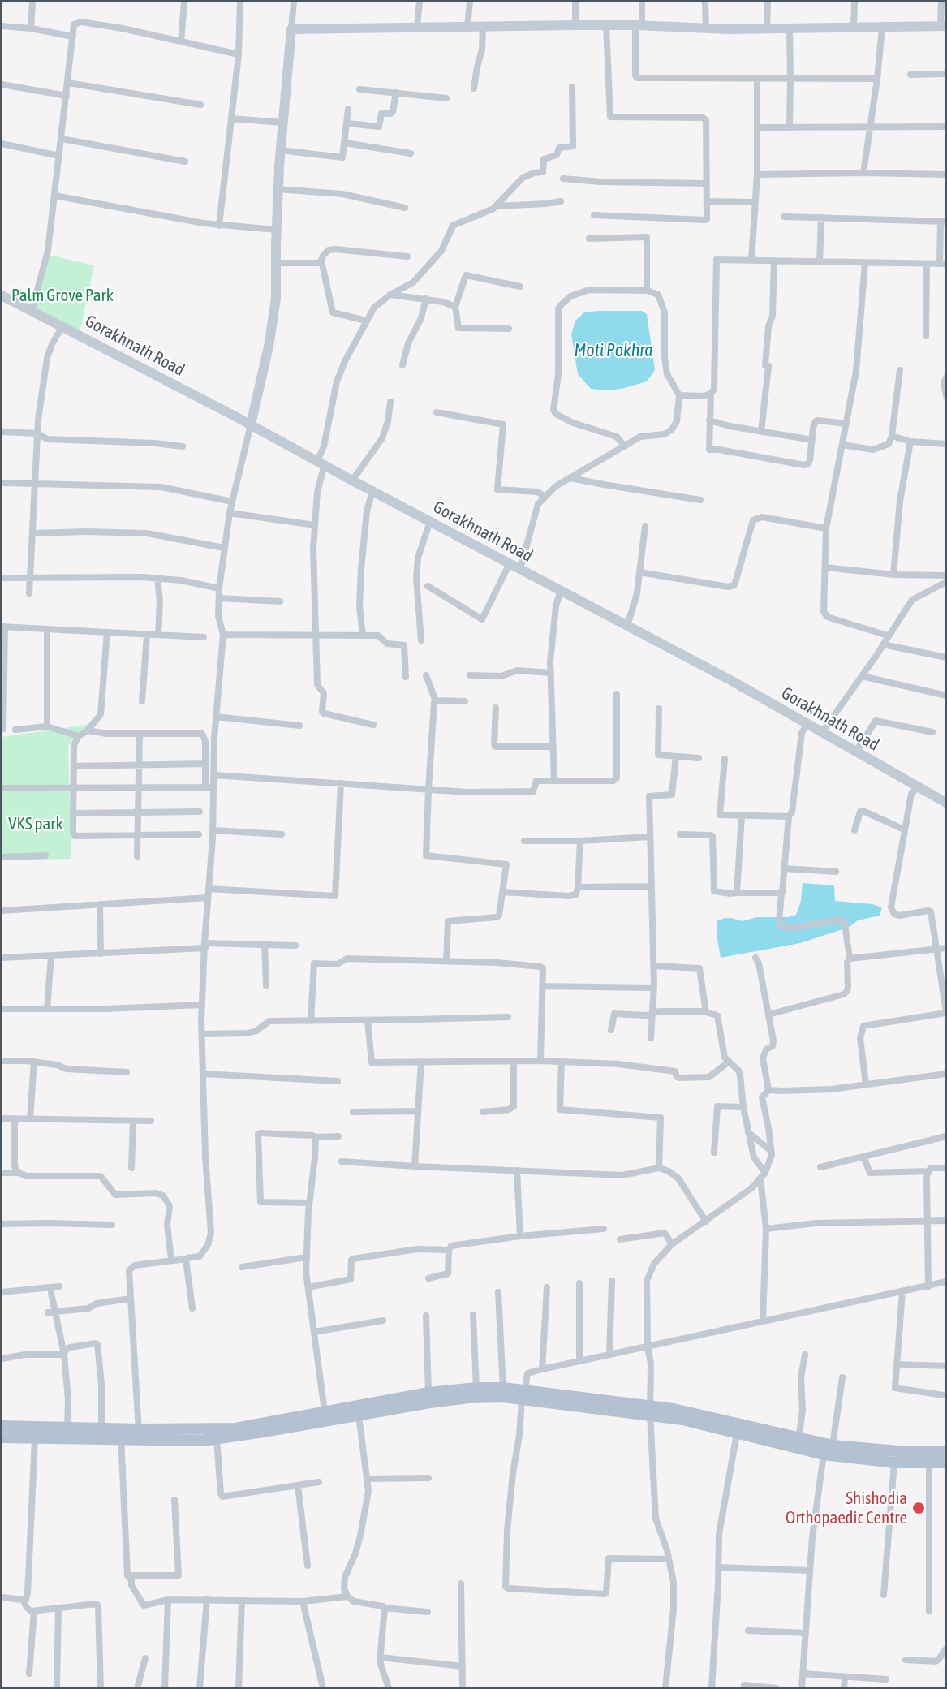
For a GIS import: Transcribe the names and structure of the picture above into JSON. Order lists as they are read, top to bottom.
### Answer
{
  "streets": {
    "main road": ["Gorakhnath Road"]
  },
  "water": ["Moti Pokhra"],
  "parks": ["Palm Grove Park", "VKS park"],
  "places": ["Shishodia Orthopaedic Centre"]
}
